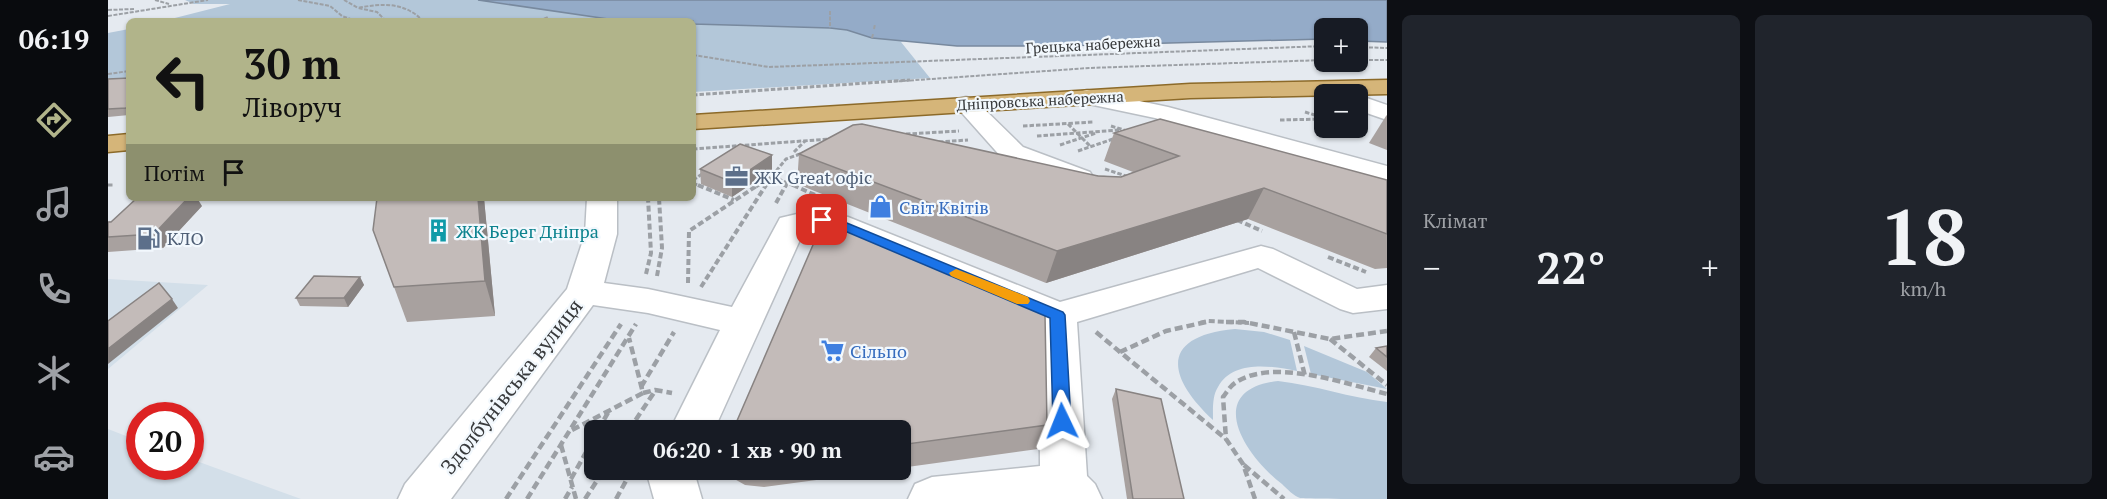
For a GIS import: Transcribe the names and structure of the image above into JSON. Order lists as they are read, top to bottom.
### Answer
{
  "streets": {
    "main road": ["Дніпровська набережна"],
    "street": ["Здолбунівська вулиця"],
    "path": ["Грецька набережна"]
  },
  "places": {
    "office": ["ЖК Great офіс"],
    "shop": ["Світ Квітів"],
    "building": ["ЖК Берег Дніпра"],
    "fuel station": ["КЛО"],
    "supermarket": ["Сільпо"]
  },
  "page": {
    "tabs": "06:19",
    "tile": [
      "Клімат",
      ["18", "km/h"]
    ],
    "map_buttons": ["+", "−"],
    "turn": ["30 m", "Ліворуч"],
    "then": "Потім",
    "heat": ["−", "22°", "+"],
    "limit": "20",
    "trip": "06:20 · 1 хв · 90 m"
  }
}
